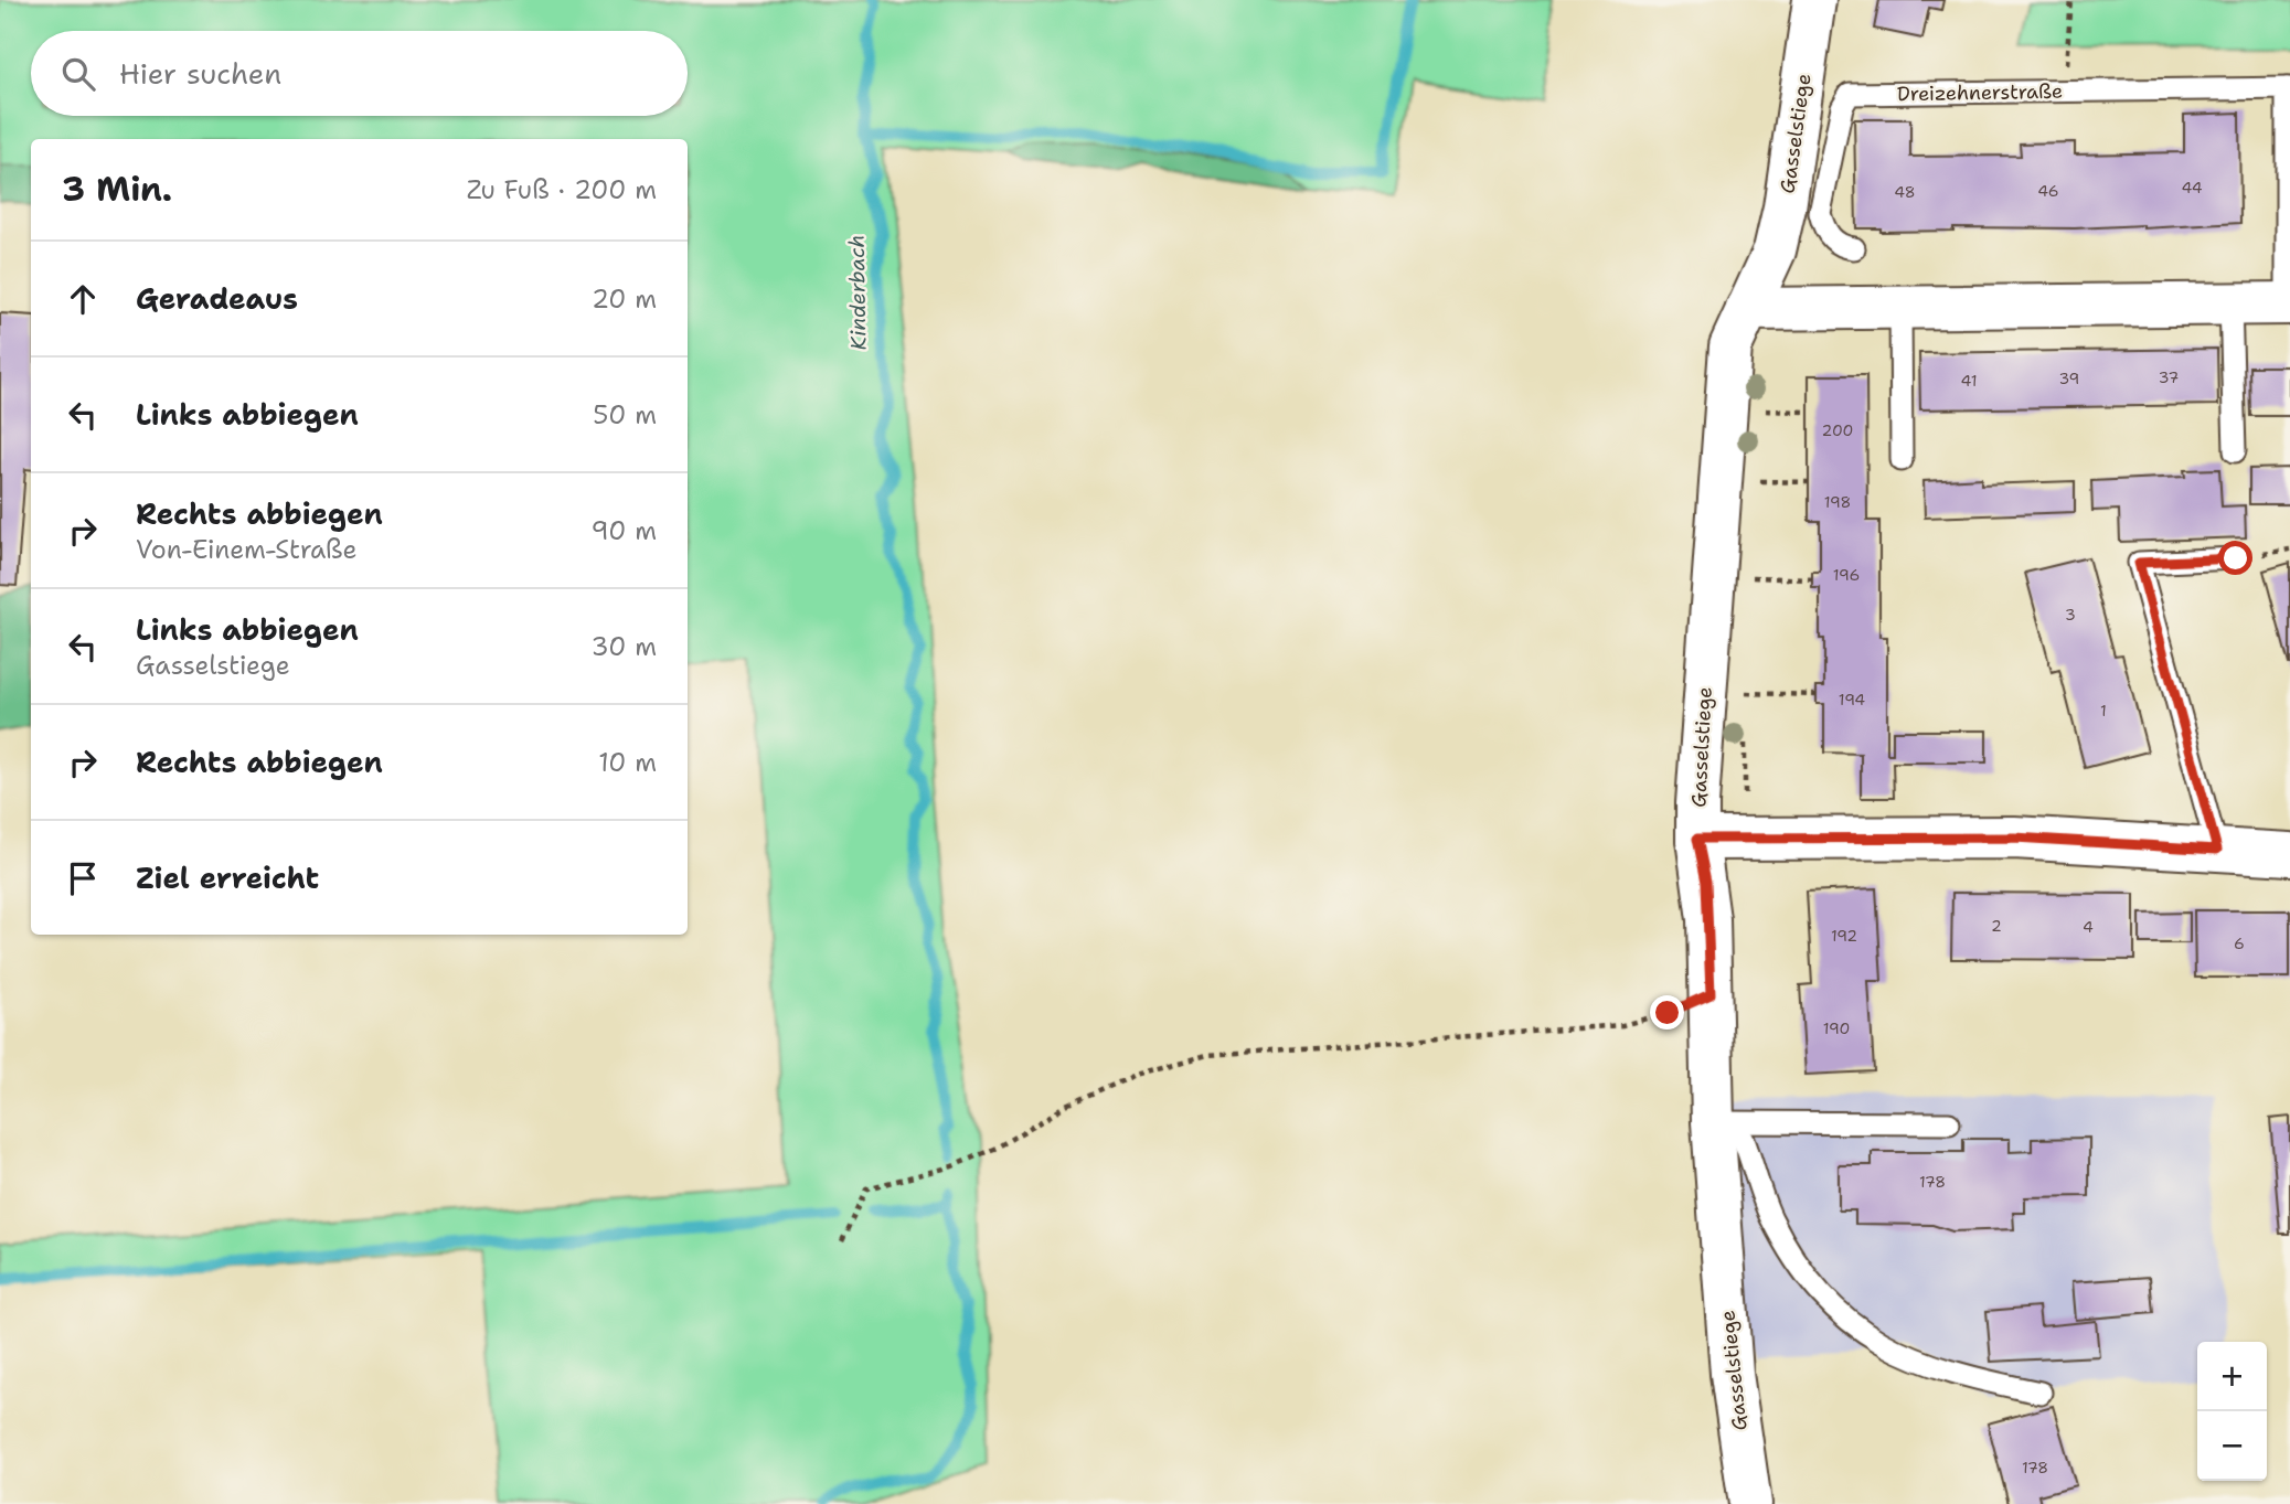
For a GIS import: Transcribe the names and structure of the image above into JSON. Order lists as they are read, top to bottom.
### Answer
{
  "streets": {
    "street": ["Dreizehnerstraße", "Gasselstiege"]
  },
  "crossings": [
    ["Dreizehnerstraße", "Gasselstiege"]
  ],
  "water": ["Kinderbach"],
  "house_numbers": [
    "44",
    "46",
    "48",
    "37",
    "39",
    "41",
    "200",
    "198",
    "196",
    "3",
    "194",
    "1",
    "2",
    "4",
    "192",
    "6",
    "190",
    "178",
    "178"
  ],
  "page": {
    "search": "Hier suchen",
    "heading": ["3 Min.", "Zu Fuß · 200 m"],
    "list": [
      ["Geradeaus", "20 m"],
      ["Links abbiegen", "50 m"],
      ["Rechts abbiegen", "Von-Einem-Straße", "90 m"],
      ["Links abbiegen", "Gasselstiege", "30 m"],
      ["Rechts abbiegen", "10 m"],
      "Ziel erreicht"
    ],
    "map_buttons": ["+", "−"]
  }
}
